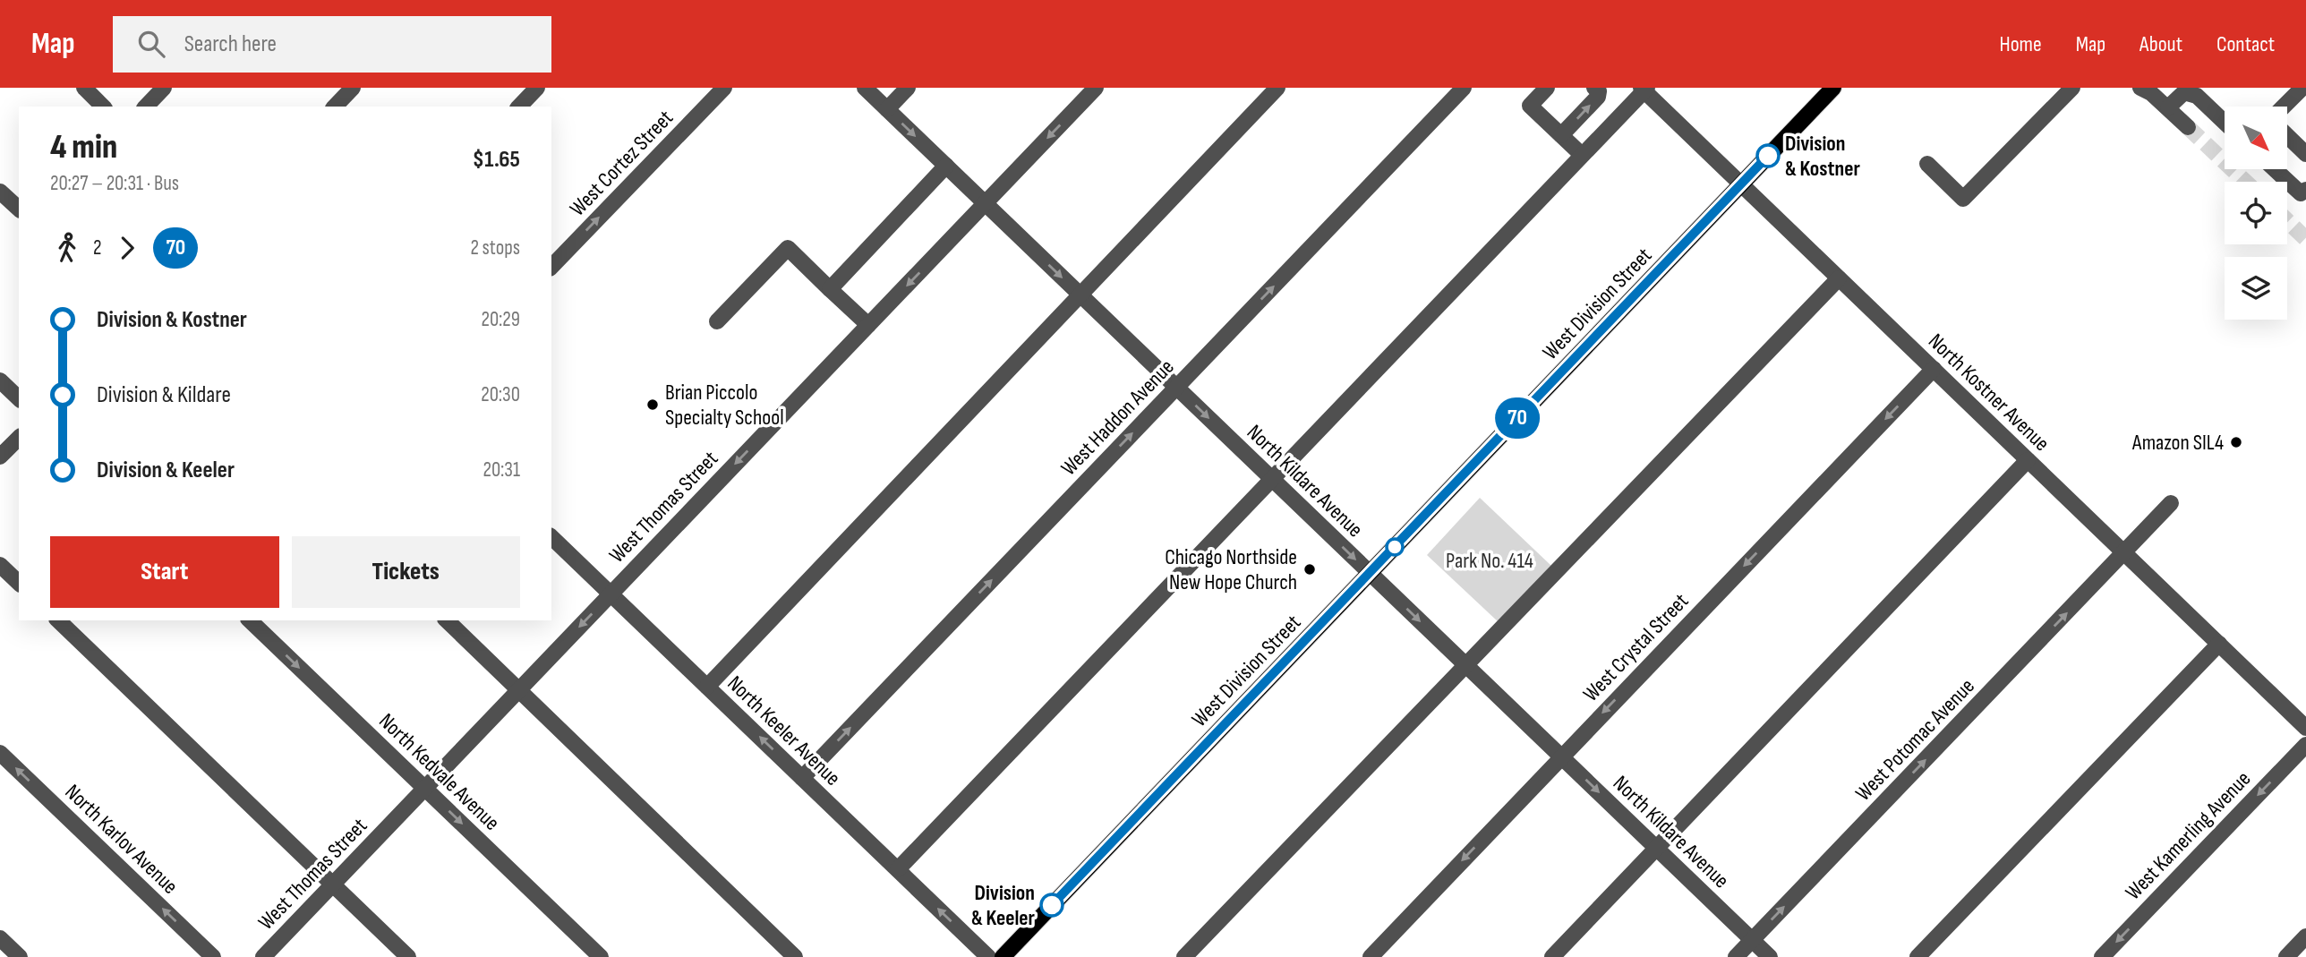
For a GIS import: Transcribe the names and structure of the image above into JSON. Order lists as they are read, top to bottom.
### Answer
{
  "streets": {
    "main road": ["West Division Street"],
    "street": [
      "West Cortez Street",
      "North Kostner Avenue",
      "West Haddon Avenue",
      "North Kildare Avenue",
      "West Thomas Street",
      "West Crystal Street",
      "North Keeler Avenue",
      "West Potomac Avenue",
      "North Kedvale Avenue",
      "West Kamerling Avenue",
      "North Karlov Avenue"
    ]
  },
  "crossings": [
    ["West Division Street", "North Kostner Avenue"],
    ["West Division Street", "North Kildare Avenue"],
    ["North Kostner Avenue", "West Crystal Street"],
    ["North Kostner Avenue", "West Potomac Avenue"],
    ["West Haddon Avenue", "North Kildare Avenue"],
    ["West Haddon Avenue", "North Keeler Avenue"],
    ["North Kildare Avenue", "West Thomas Street"],
    ["North Kildare Avenue", "West Crystal Street"],
    ["North Kildare Avenue", "West Potomac Avenue"],
    ["West Thomas Street", "North Keeler Avenue"],
    ["West Thomas Street", "North Kedvale Avenue"]
  ],
  "one_way": ["West Cortez Street", "North Kildare Avenue"],
  "parks": ["Park No. 414"],
  "places": [
    "Division & Kostner",
    "Brian Piccolo Specialty School",
    "Amazon SIL4",
    "Chicago Northside New Hope Church",
    "Division & Keeler"
  ],
  "lines": ["bus line 70"],
  "north": "bottom right",
  "page": {
    "header": "Map",
    "search": "Search here",
    "nav": [
      "Home",
      "Map",
      "About",
      "Contact"
    ],
    "on_map": "70",
    "heading": ["4 min", "20:27 – 20:31 · Bus", "$1.65"],
    "legs": ["2", "70", "2 stops"],
    "list": [
      {
        "name": "Division & Kostner",
        "value": "20:29"
      },
      {
        "name": "Division & Kildare",
        "value": "20:30"
      },
      {
        "name": "Division & Keeler",
        "value": "20:31"
      }
    ],
    "buttons": ["Start", "Tickets"]
  }
}
